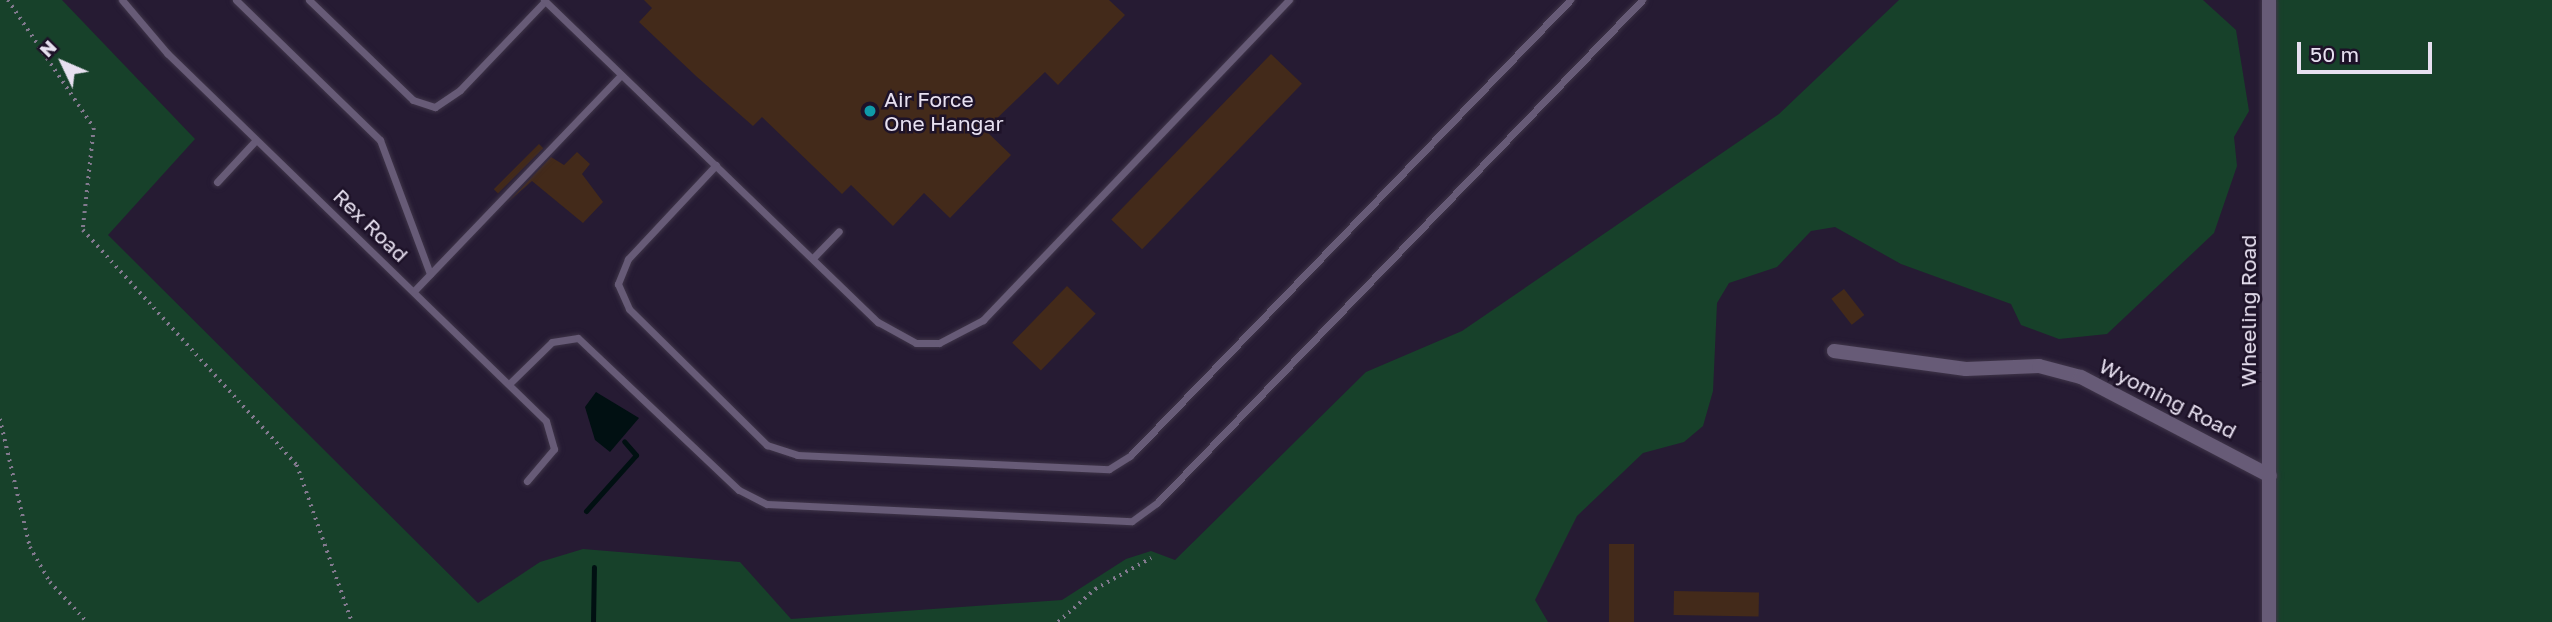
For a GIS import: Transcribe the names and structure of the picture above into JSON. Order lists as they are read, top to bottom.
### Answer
{
  "streets": {
    "street": ["Wheeling Road", "Wyoming Road"],
    "lane": ["Rex Road"]
  },
  "crossings": [
    ["Wheeling Road", "Wyoming Road"]
  ],
  "places": ["Air Force One Hangar"],
  "scale_bar": "50 m",
  "north": "top left"
}
